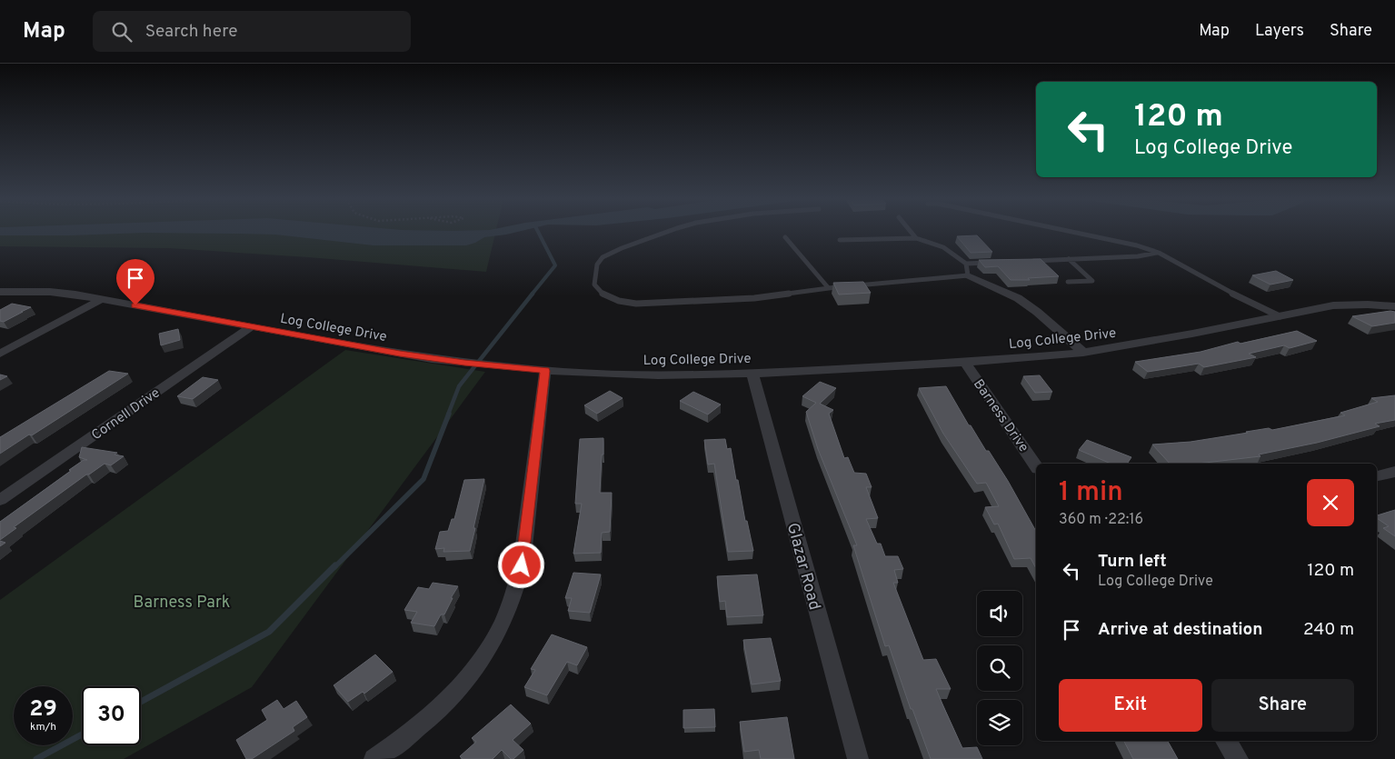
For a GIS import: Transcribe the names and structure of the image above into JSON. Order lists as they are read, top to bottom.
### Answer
{
  "streets": {
    "street": [
      "Log College Drive",
      "Cornell Drive",
      "Barness Drive",
      "Glazar Road"
    ]
  },
  "crossings": [
    ["Log College Drive", "Cornell Drive"],
    ["Log College Drive", "Barness Drive"],
    ["Log College Drive", "Glazar Road"]
  ],
  "parks": ["Barness Park"],
  "page": {
    "header": "Map",
    "search": "Search here",
    "nav": ["Map", "Layers", "Share"],
    "turn": ["120 m", "Log College Drive"],
    "heading": ["1 min", "360 m · 22:16"],
    "list": [
      {
        "name": "Turn left",
        "note": "Log College Drive",
        "value": "120 m"
      },
      {
        "name": "Arrive at destination",
        "value": "240 m"
      }
    ],
    "buttons": ["Exit", "Share"],
    "speed": "29 km/h",
    "limit": "30"
  }
}
